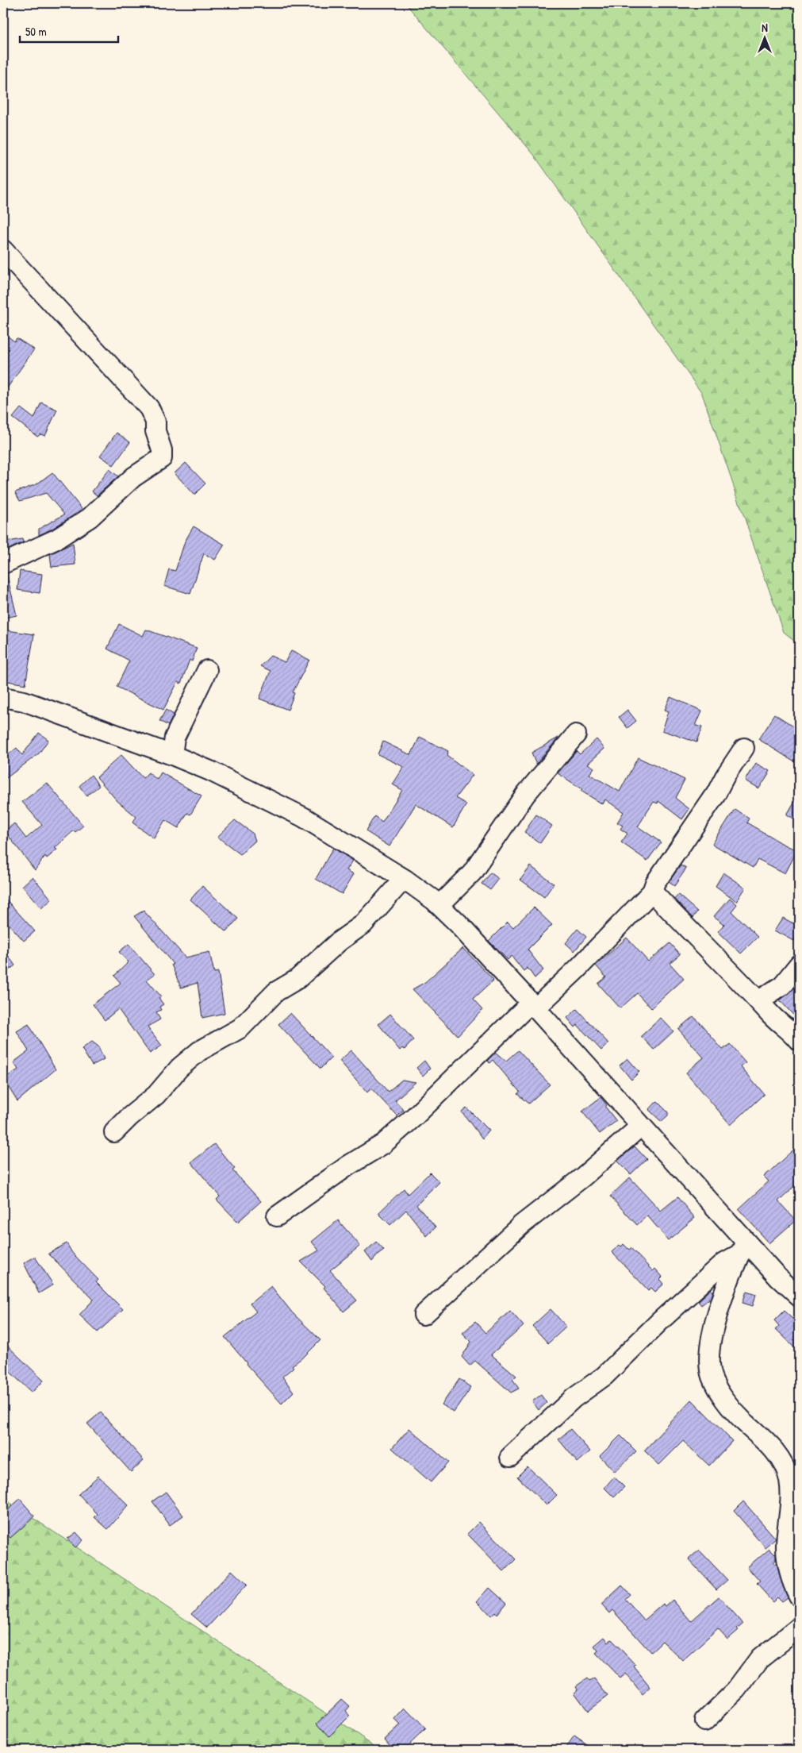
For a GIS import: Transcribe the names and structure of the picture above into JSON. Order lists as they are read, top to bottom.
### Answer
{
  "scale_bar": "50 m",
  "north": "top"
}
